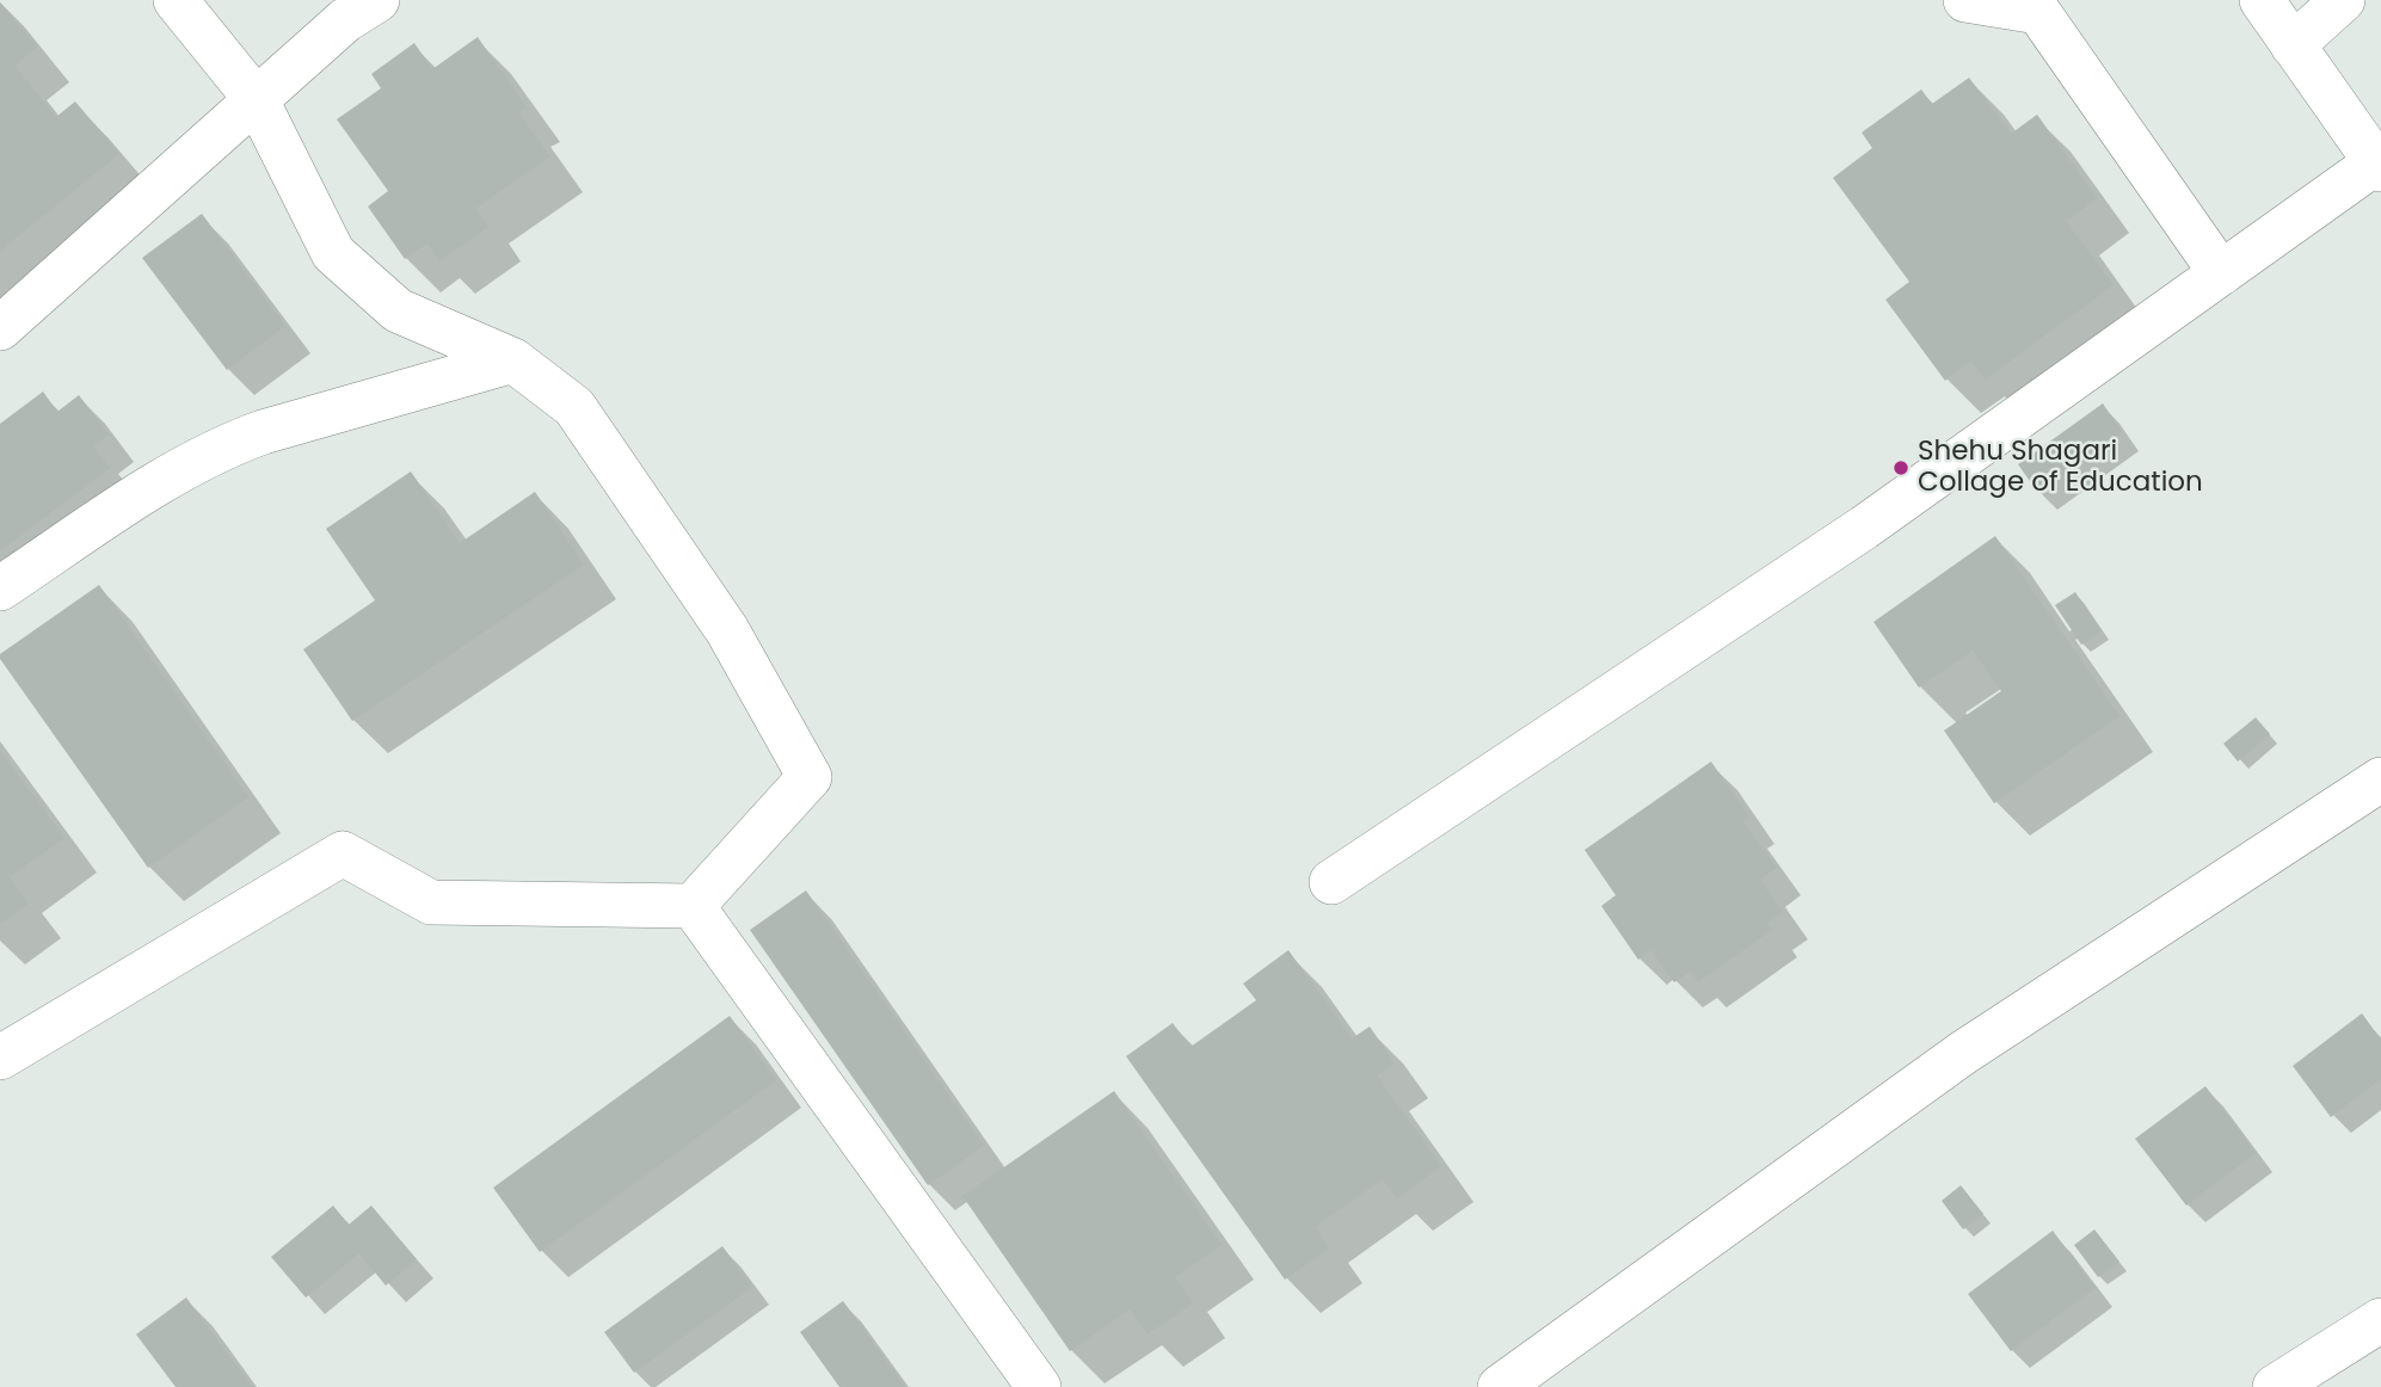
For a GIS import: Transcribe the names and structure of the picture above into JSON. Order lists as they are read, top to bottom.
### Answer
{
  "places": ["Shehu Shagari Collage of Education"]
}
